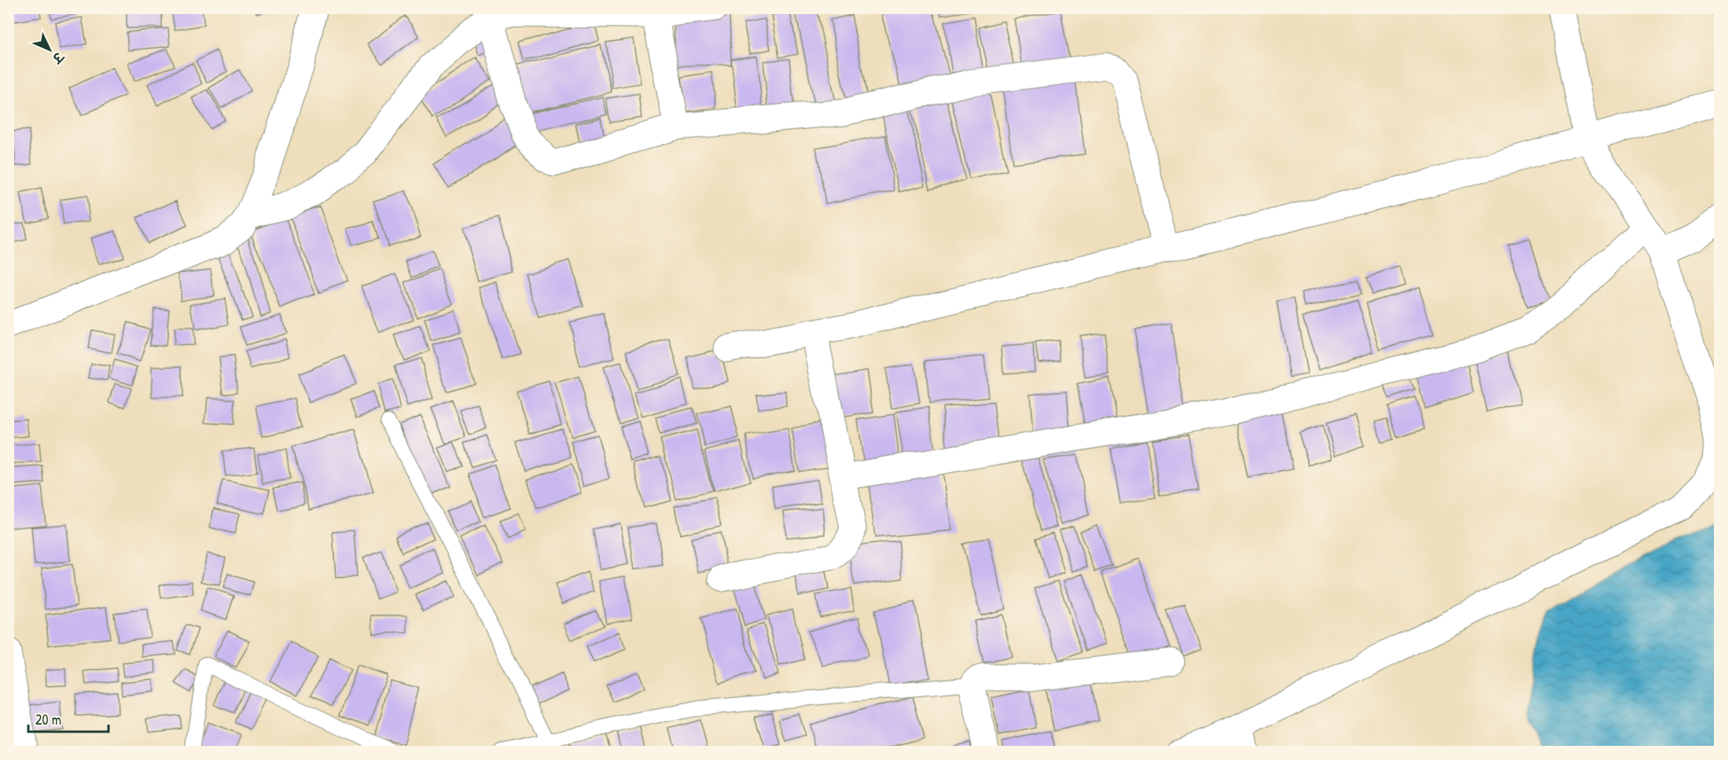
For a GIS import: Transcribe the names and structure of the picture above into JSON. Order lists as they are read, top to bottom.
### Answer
{
  "scale_bar": "20 m",
  "north": "bottom right"
}
